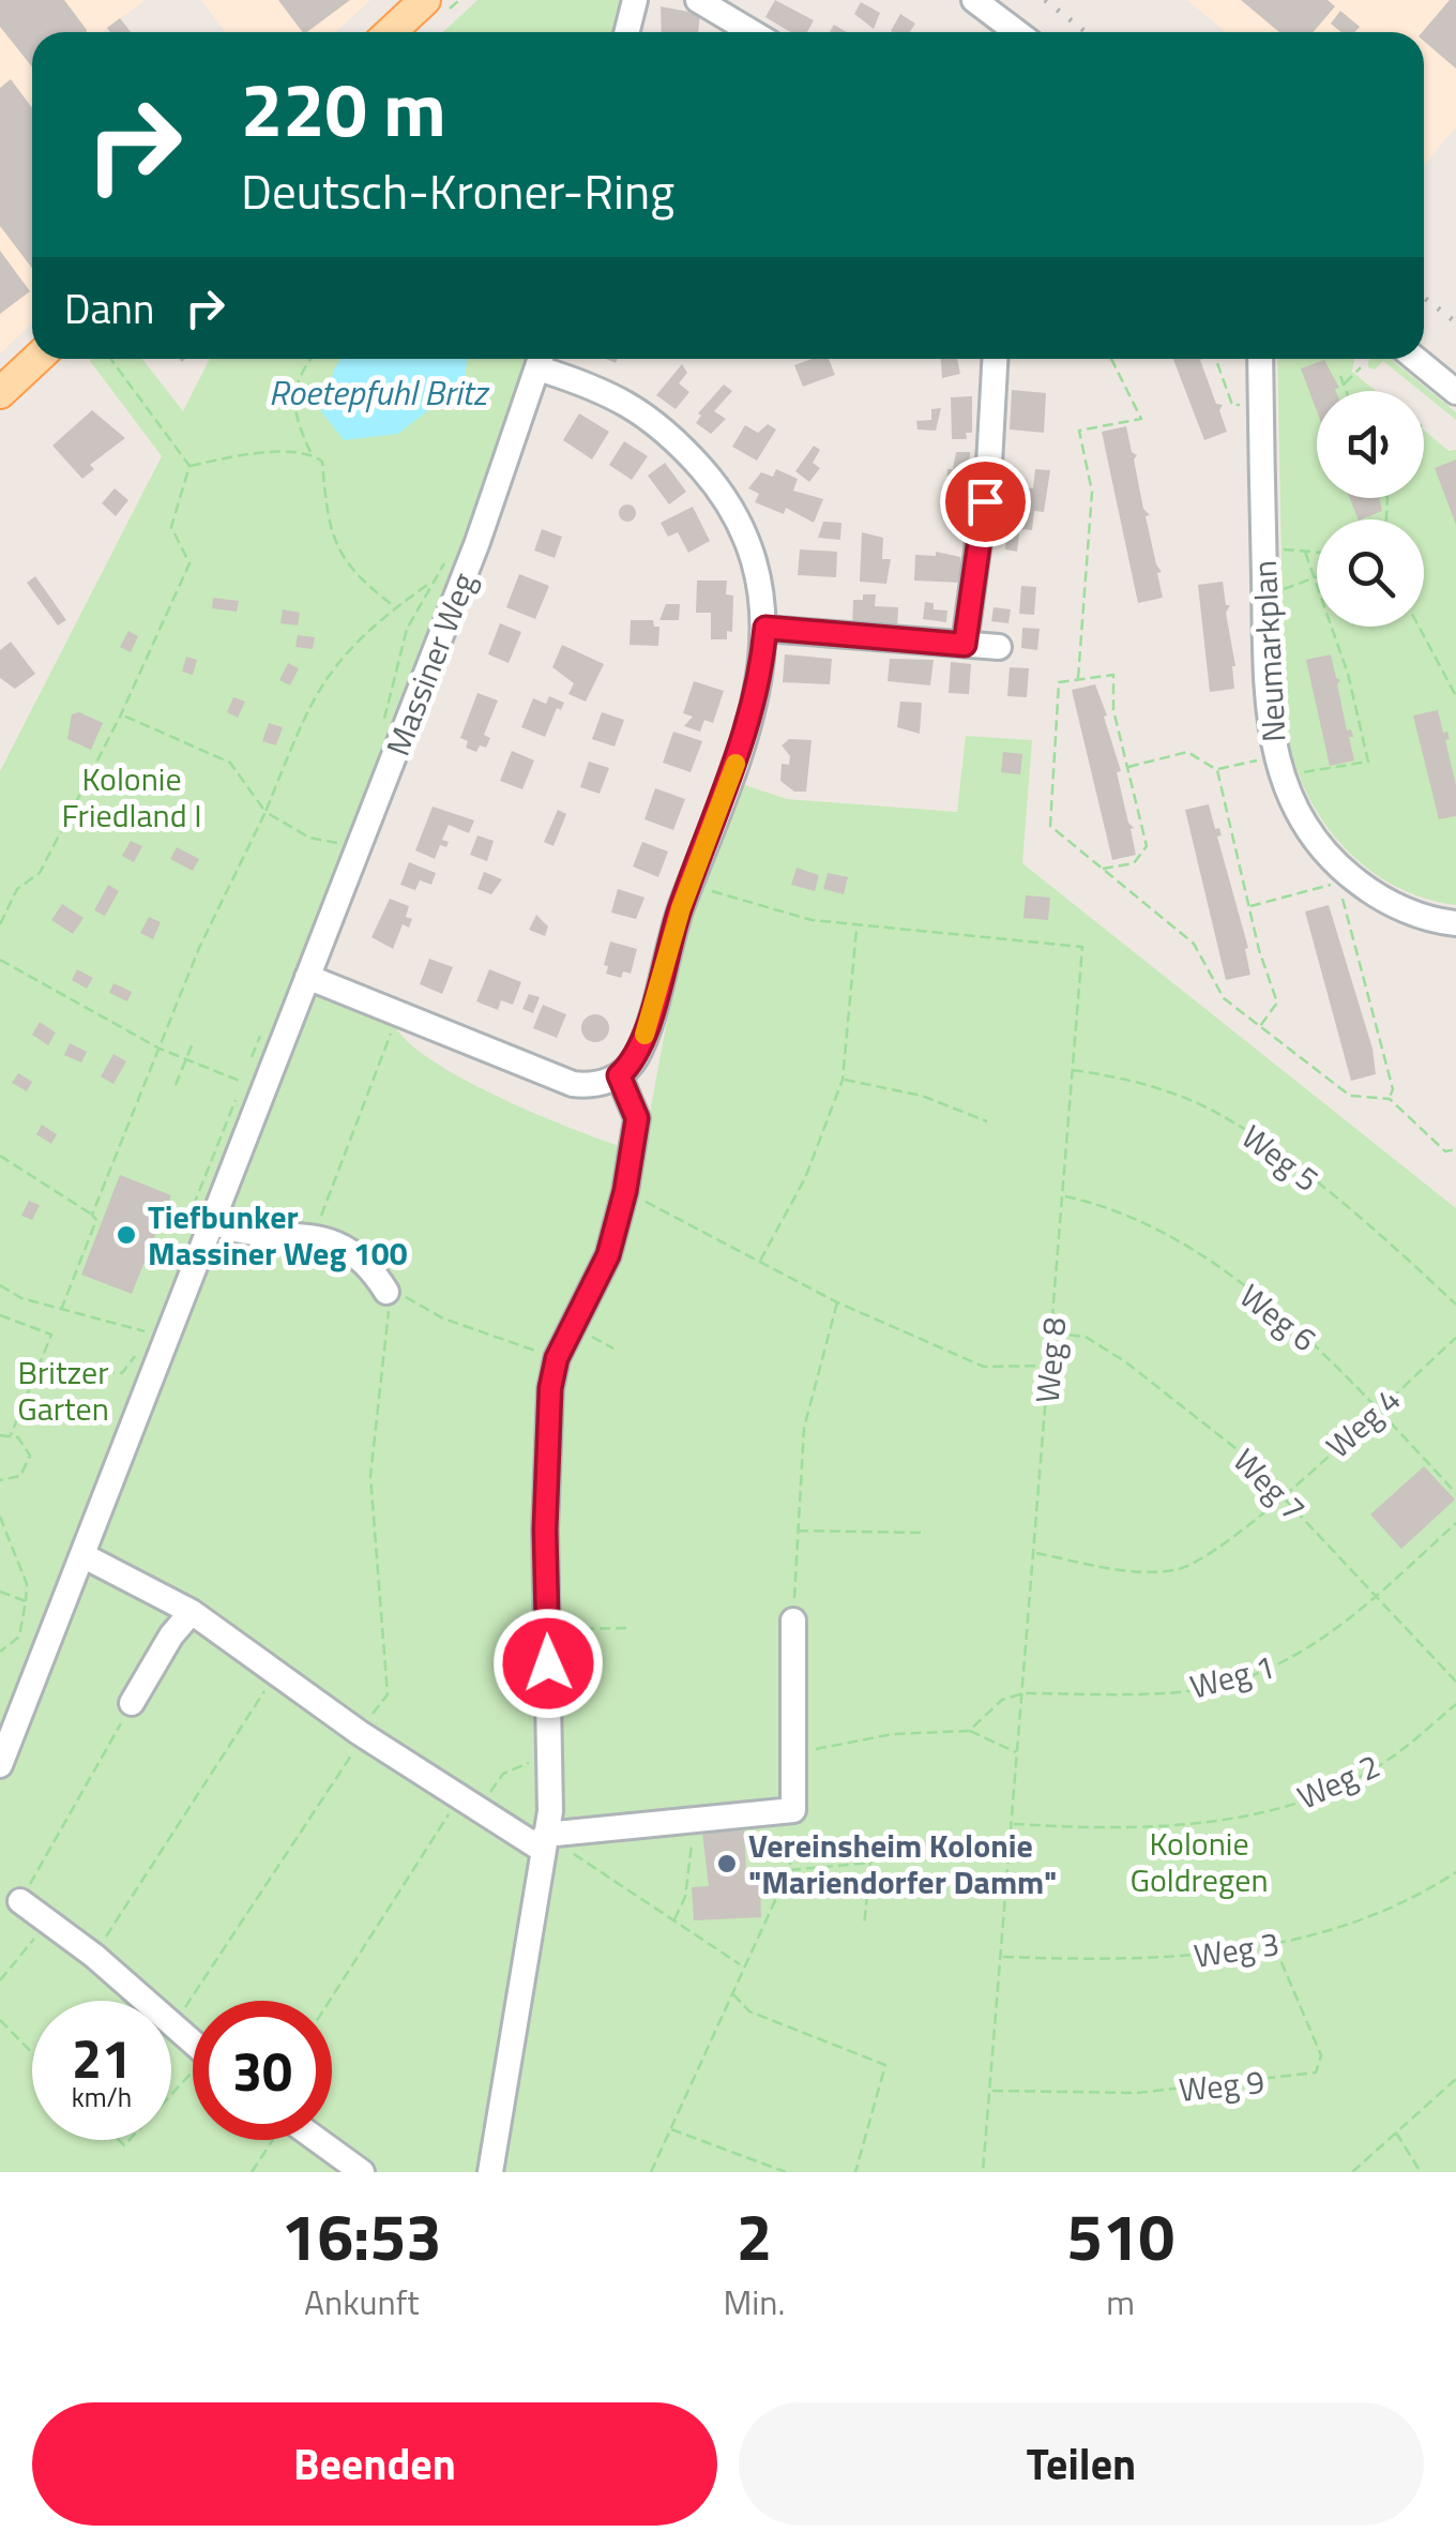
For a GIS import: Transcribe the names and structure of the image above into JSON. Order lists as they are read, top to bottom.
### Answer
{
  "streets": {
    "street": ["Neumarkplan", "Massiner Weg"],
    "path": [
      "Weg 5",
      "Weg 6",
      "Weg 8",
      "Weg 4",
      "Weg 7",
      "Weg 1",
      "Weg 2",
      "Weg 3",
      "Weg 9"
    ]
  },
  "crossings": [
    ["Weg 5", "Weg 8"],
    ["Weg 6", "Weg 8"],
    ["Weg 6", "Weg 4"],
    ["Weg 8", "Weg 4"],
    ["Weg 8", "Weg 7"],
    ["Weg 8", "Weg 1"],
    ["Weg 8", "Weg 2"],
    ["Weg 8", "Weg 3"],
    ["Weg 8", "Weg 9"],
    ["Weg 4", "Weg 7"],
    ["Weg 7", "Weg 1"],
    ["Weg 3", "Weg 9"]
  ],
  "water": ["Roetepfuhl Britz"],
  "parks": ["Kolonie Friedland I", "Britzer Garten", "Kolonie Goldregen"],
  "places": ["Tiefbunker Massiner Weg 100", "Vereinsheim Kolonie \"Mariendorfer Damm\""],
  "page": {
    "turn": ["220 m", "Deutsch-Kroner-Ring"],
    "then": "Dann",
    "speed": "21 km/h",
    "limit": "30",
    "eta": [
      "16:53",
      "Ankunft",
      "2",
      "Min.",
      "510",
      "m"
    ],
    "buttons": ["Beenden", "Teilen"]
  }
}
